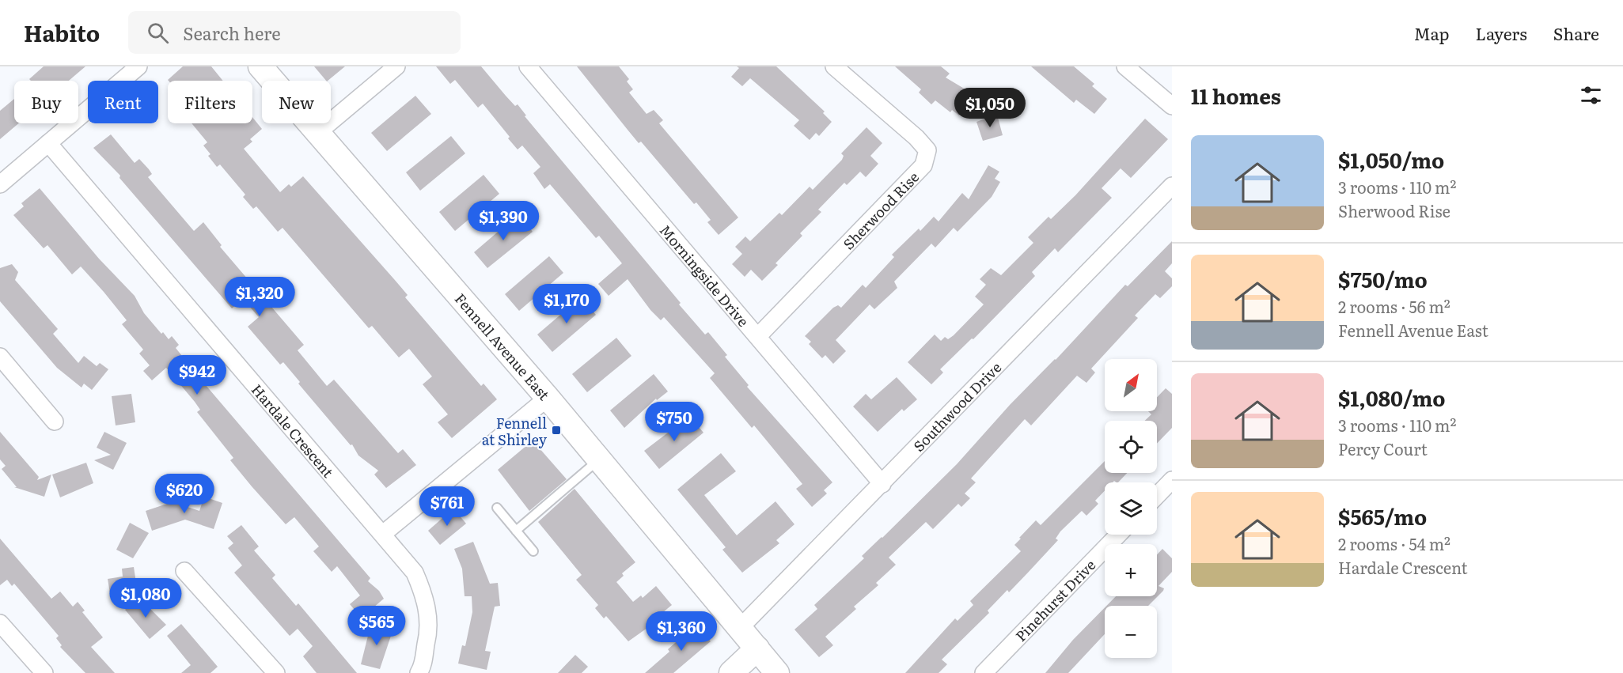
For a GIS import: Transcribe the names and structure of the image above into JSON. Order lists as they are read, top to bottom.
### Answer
{
  "streets": {
    "main road": ["Fennell Avenue East"],
    "street": [
      "Sherwood Rise",
      "Morningside Drive",
      "Southwood Drive",
      "Hardale Crescent",
      "Pinehurst Drive"
    ]
  },
  "crossings": [
    ["Sherwood Rise", "Morningside Drive"],
    ["Morningside Drive", "Southwood Drive"],
    ["Fennell Avenue East", "Southwood Drive"]
  ],
  "places": {
    "transit": ["Fennell at Shirley"]
  },
  "north": "top right",
  "page": {
    "header": "Habito",
    "search": "Search here",
    "nav": ["Map", "Layers", "Share"],
    "heading": "11 homes",
    "chip": [
      "Buy",
      "Rent",
      "Filters",
      "New"
    ],
    "price": [
      "$1,050",
      "$1,390",
      "$1,320",
      "$1,170",
      "$942",
      "$750",
      "$620",
      "$761",
      "$1,080",
      "$565",
      "$1,360"
    ],
    "list": [
      {
        "name": "$1,050/mo",
        "note": "3 rooms · 110 m² · Sherwood Rise"
      },
      {
        "name": "$750/mo",
        "note": "2 rooms · 56 m² · Fennell Avenue East"
      },
      {
        "name": "$1,080/mo",
        "note": "3 rooms · 110 m² · Percy Court"
      },
      {
        "name": "$565/mo",
        "note": "2 rooms · 54 m² · Hardale Crescent"
      }
    ],
    "map_buttons": ["+", "−"]
  }
}
